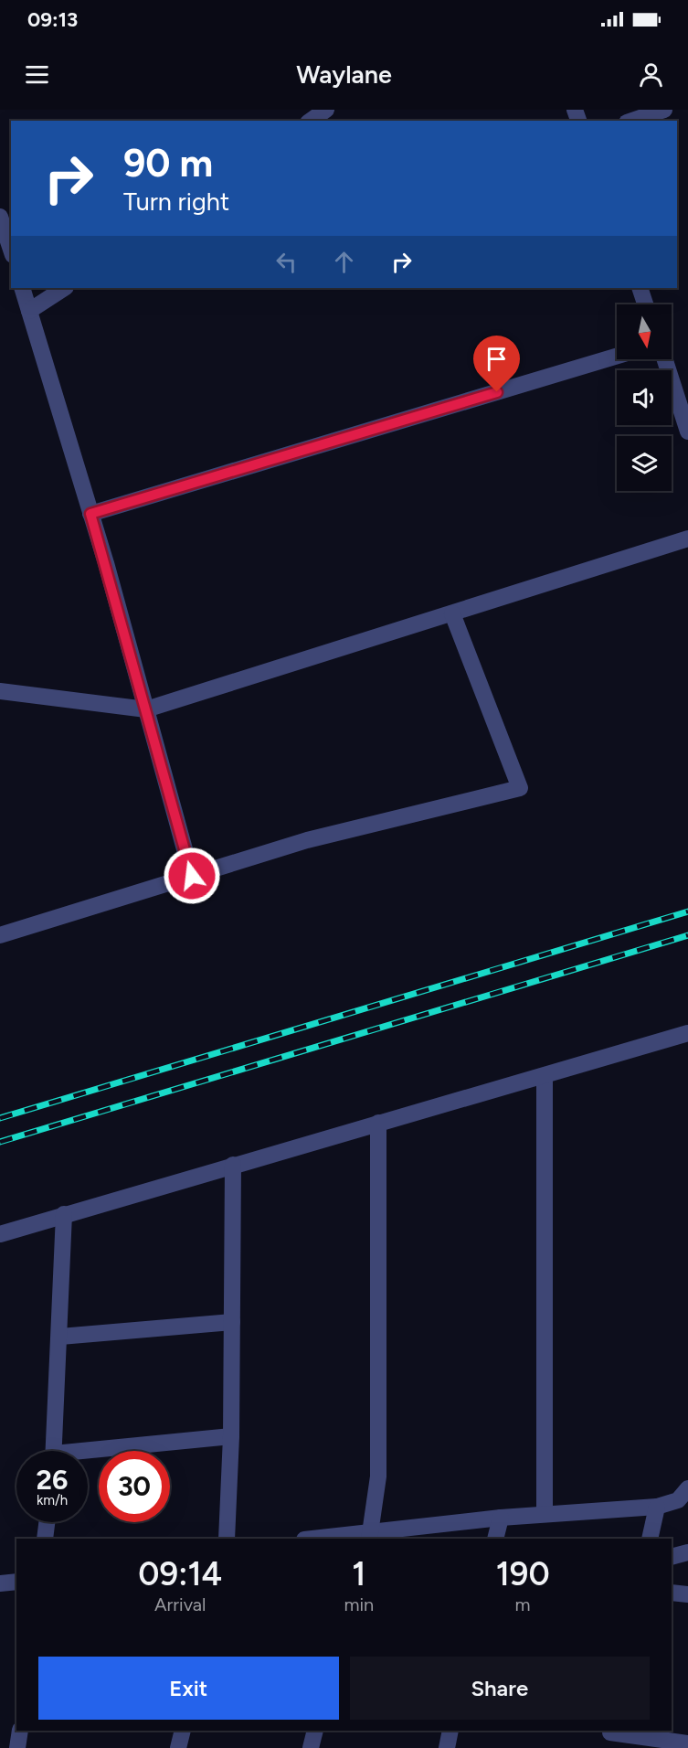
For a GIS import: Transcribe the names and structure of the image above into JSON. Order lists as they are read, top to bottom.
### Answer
{
  "north": "bottom",
  "page": {
    "status": "09:13",
    "header": "Waylane",
    "turn": ["90 m", "Turn right"],
    "speed": "26 km/h",
    "limit": "30",
    "eta": [
      "09:14",
      "Arrival",
      "1",
      "min",
      "190",
      "m"
    ],
    "buttons": ["Exit", "Share"]
  }
}
